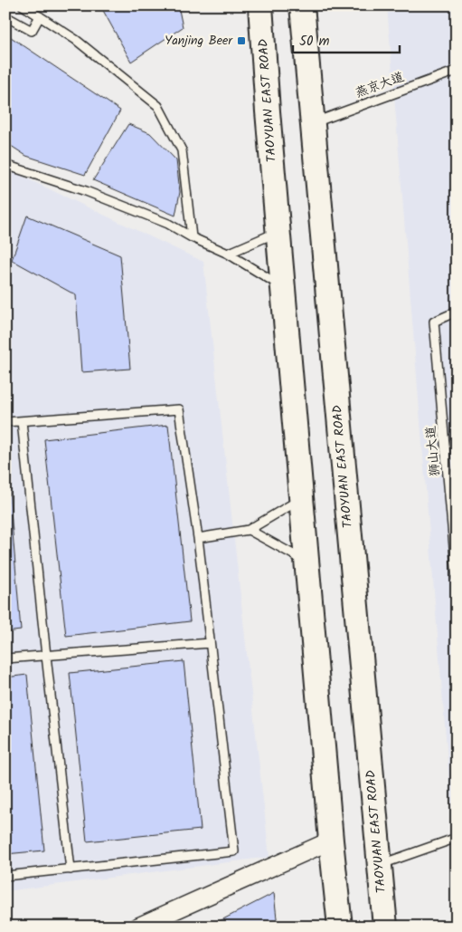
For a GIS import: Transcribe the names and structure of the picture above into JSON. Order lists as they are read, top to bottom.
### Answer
{
  "streets": {
    "main road": ["TAOYUAN EAST ROAD"],
    "lane": ["燕京大道", "狮山大道"]
  },
  "crossings": [
    ["燕京大道", "TAOYUAN EAST ROAD"]
  ],
  "places": {
    "transit": ["Yanjing Beer"]
  },
  "scale_bar": "50 m"
}
